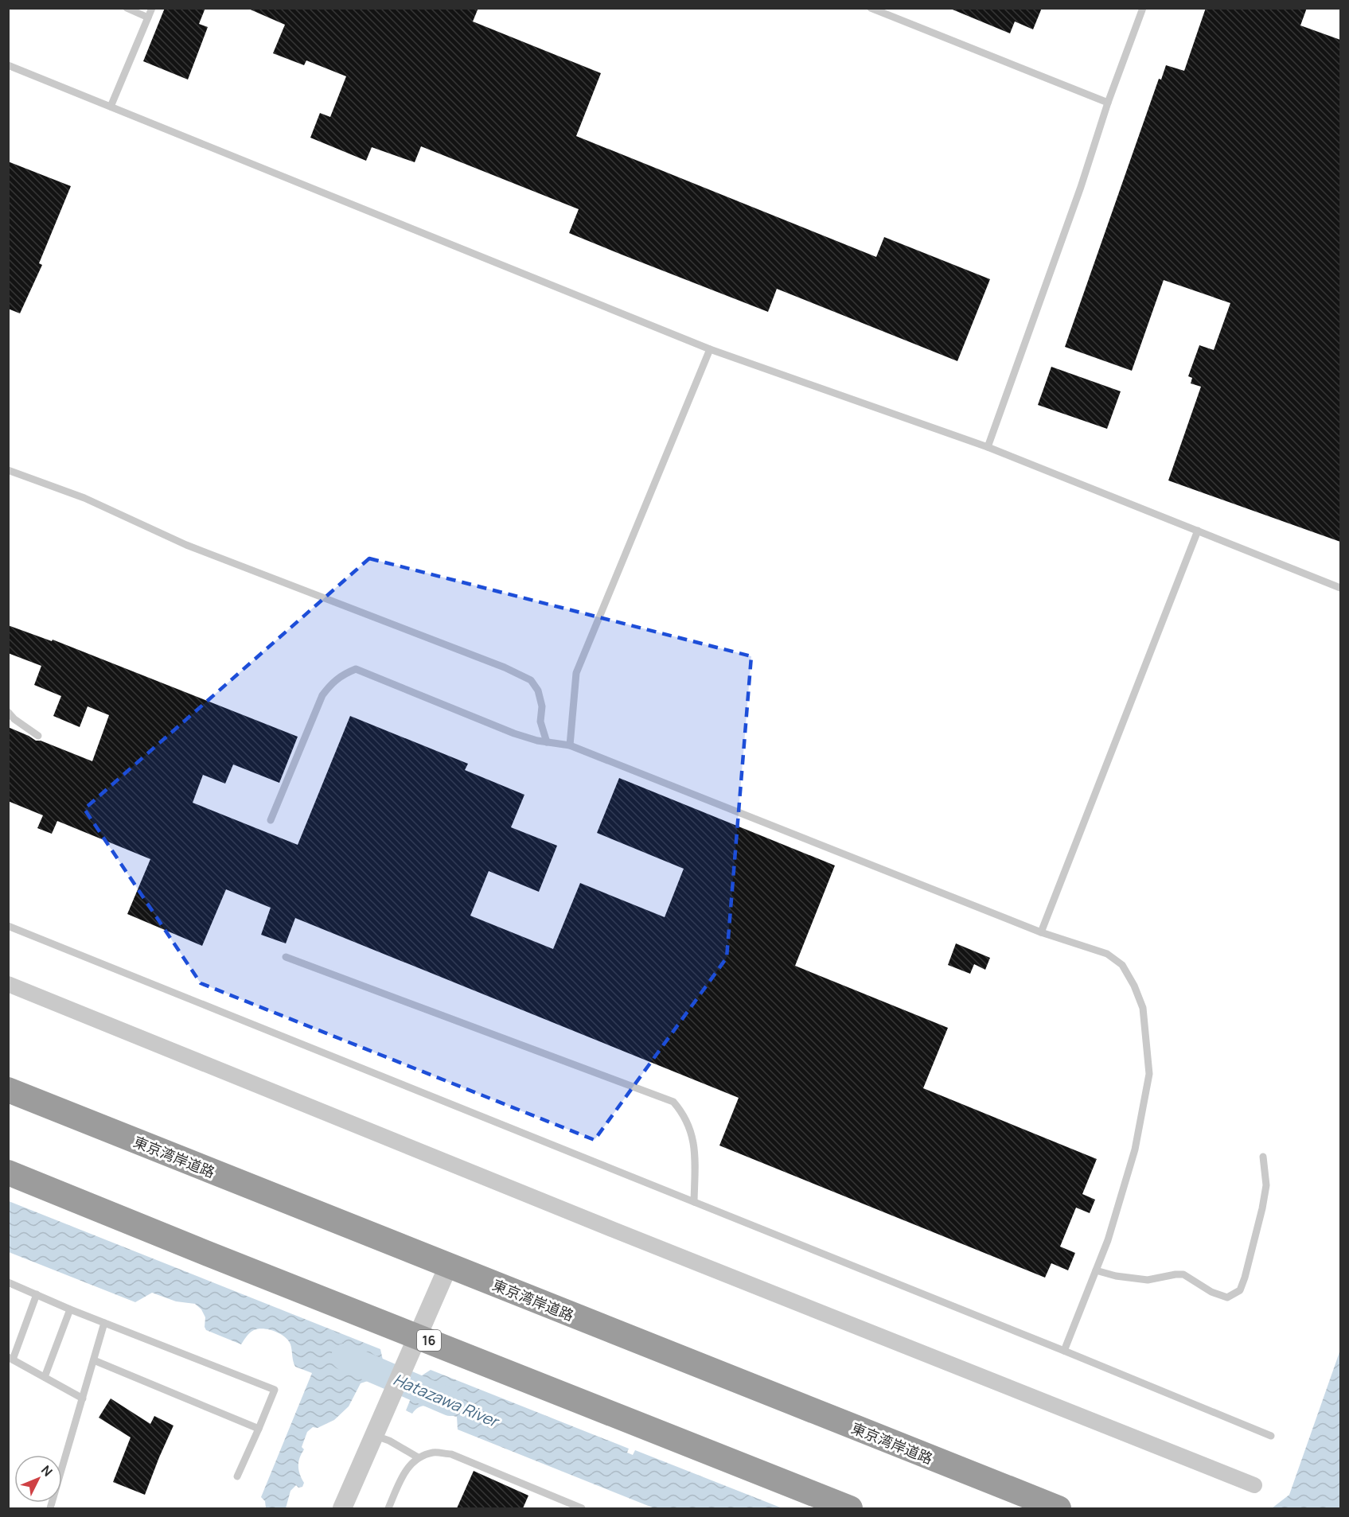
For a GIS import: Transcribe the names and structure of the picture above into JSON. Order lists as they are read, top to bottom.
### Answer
{
  "streets": {
    "highway": ["東京湾岸道路", "16"]
  },
  "water": ["Hatazawa River"],
  "north": "top right"
}
